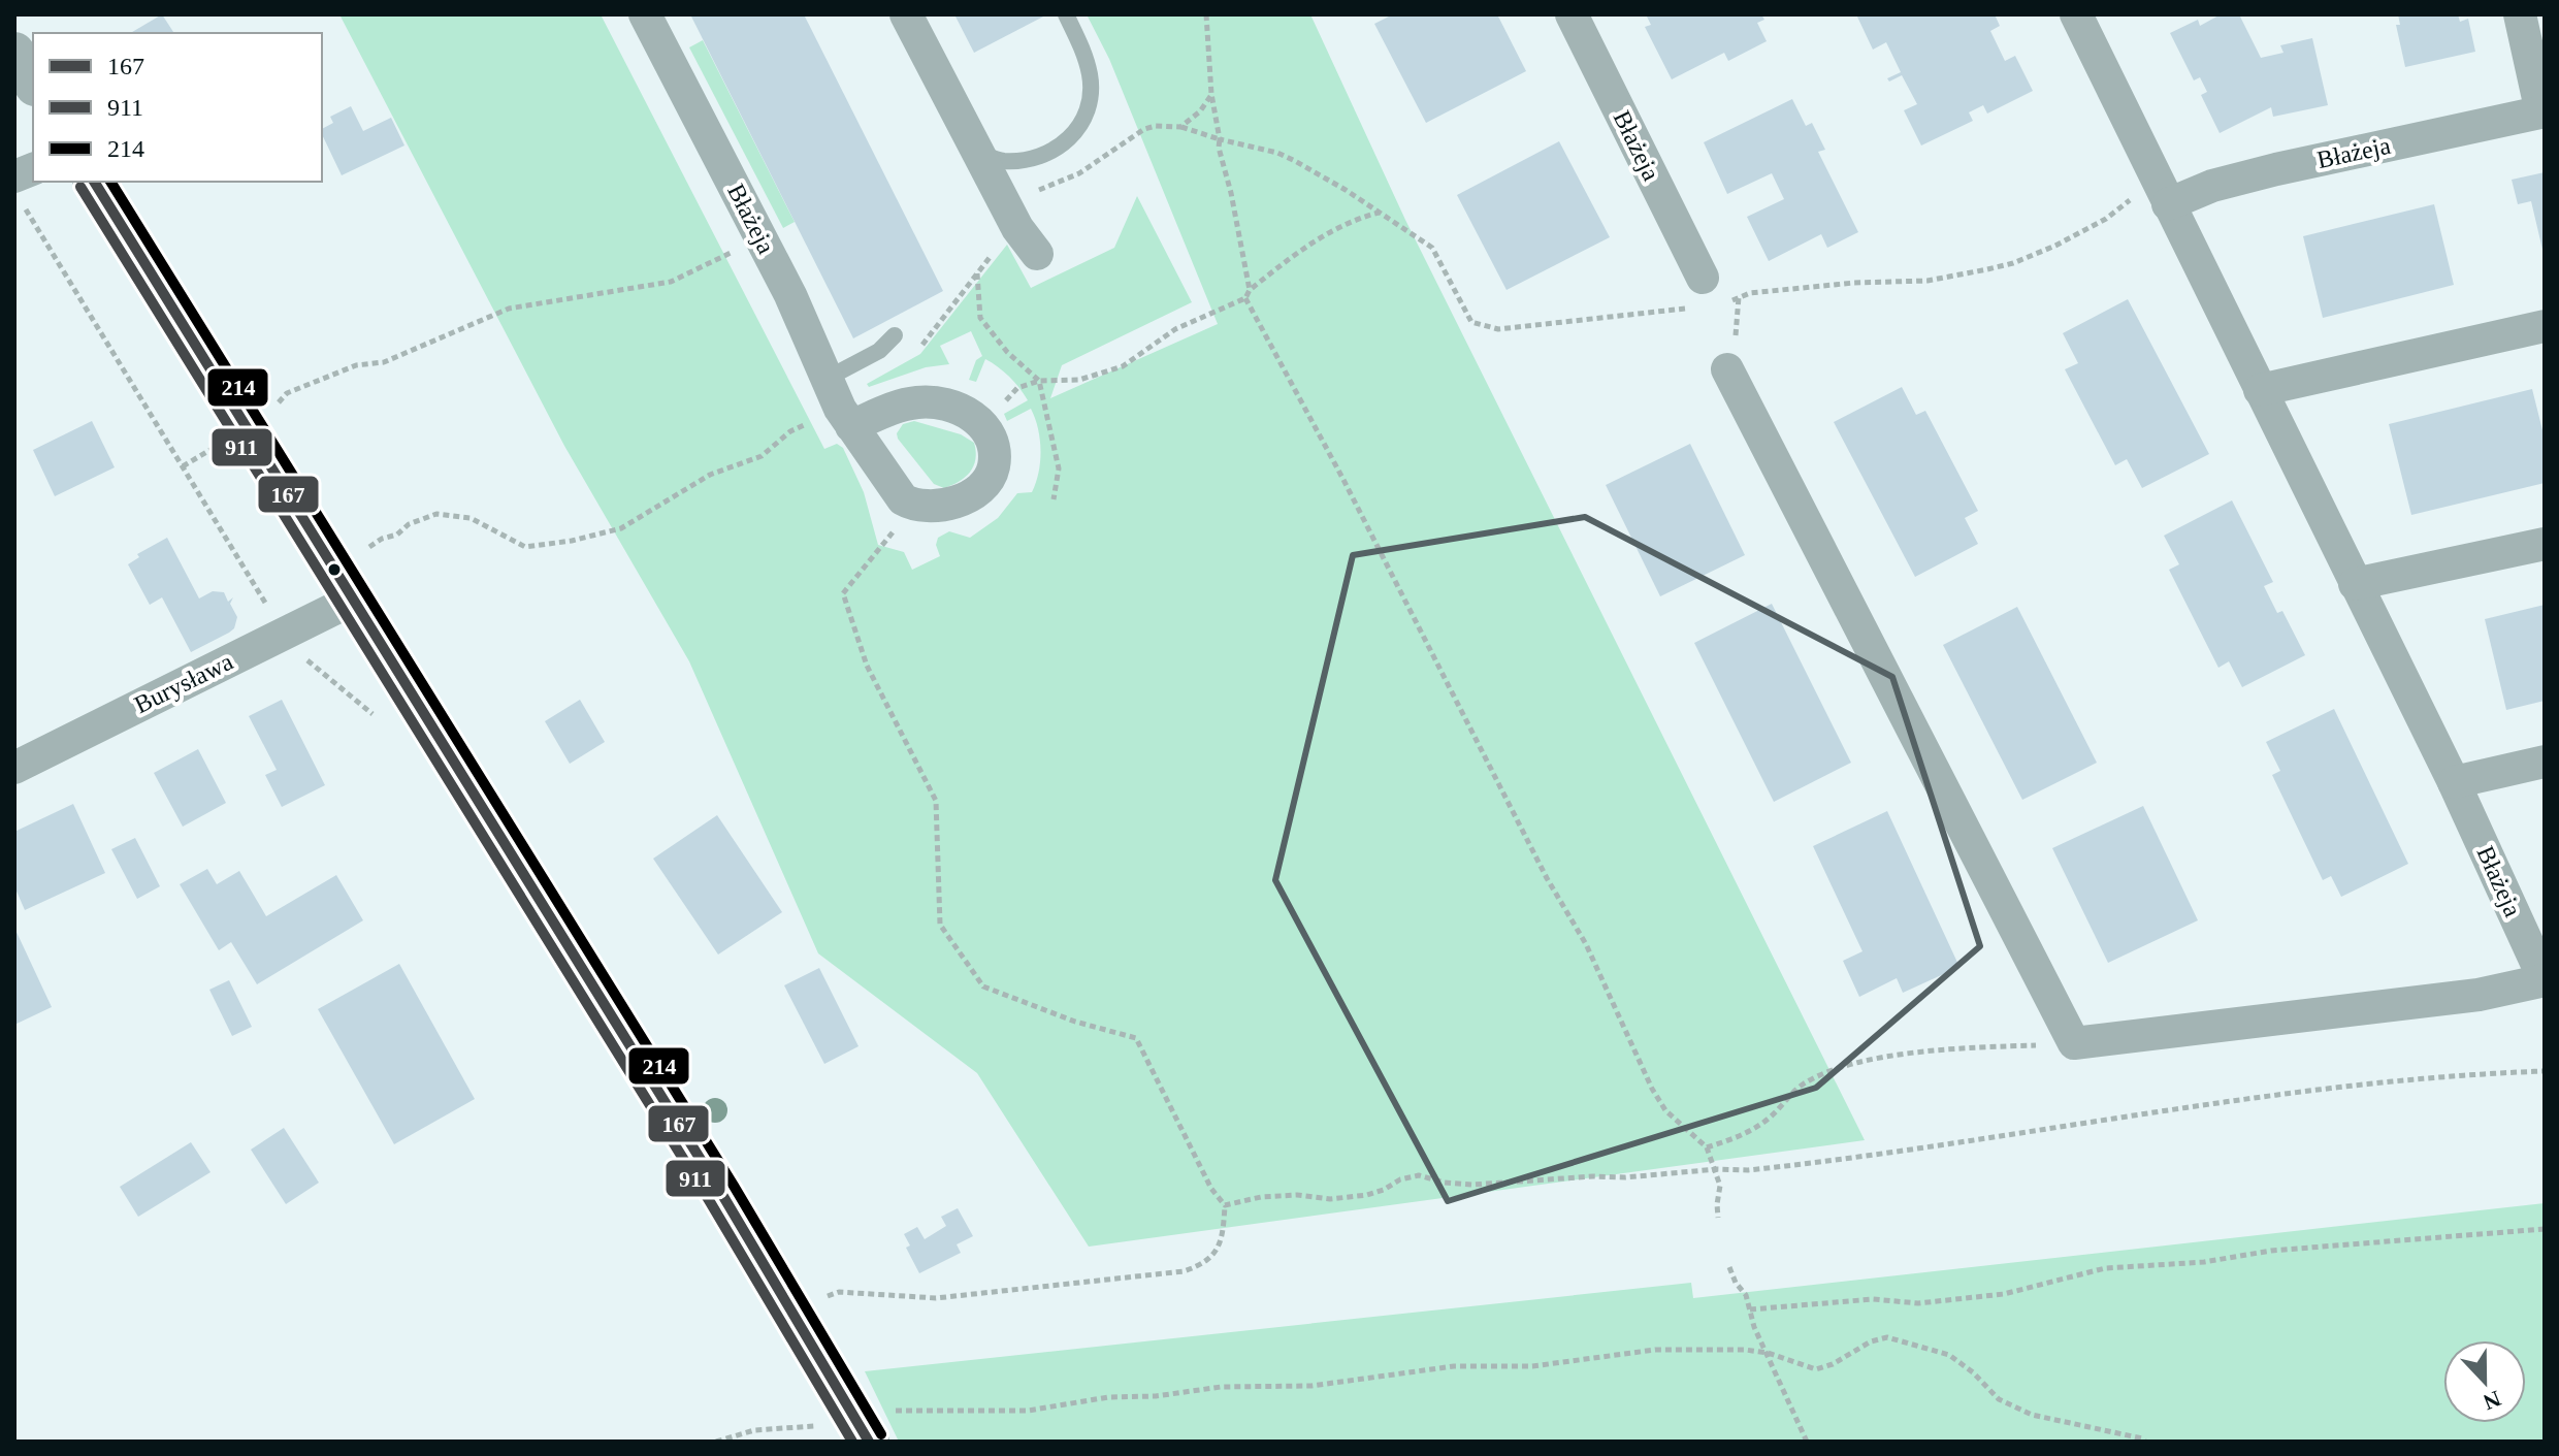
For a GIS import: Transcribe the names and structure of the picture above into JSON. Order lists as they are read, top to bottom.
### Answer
{
  "streets": {
    "street": ["Błażeja", "Burysława"]
  },
  "lines": ["transit line 167", "transit line 214", "transit line 911"],
  "legend": ["167", "911", "214"],
  "north": "bottom"
}
